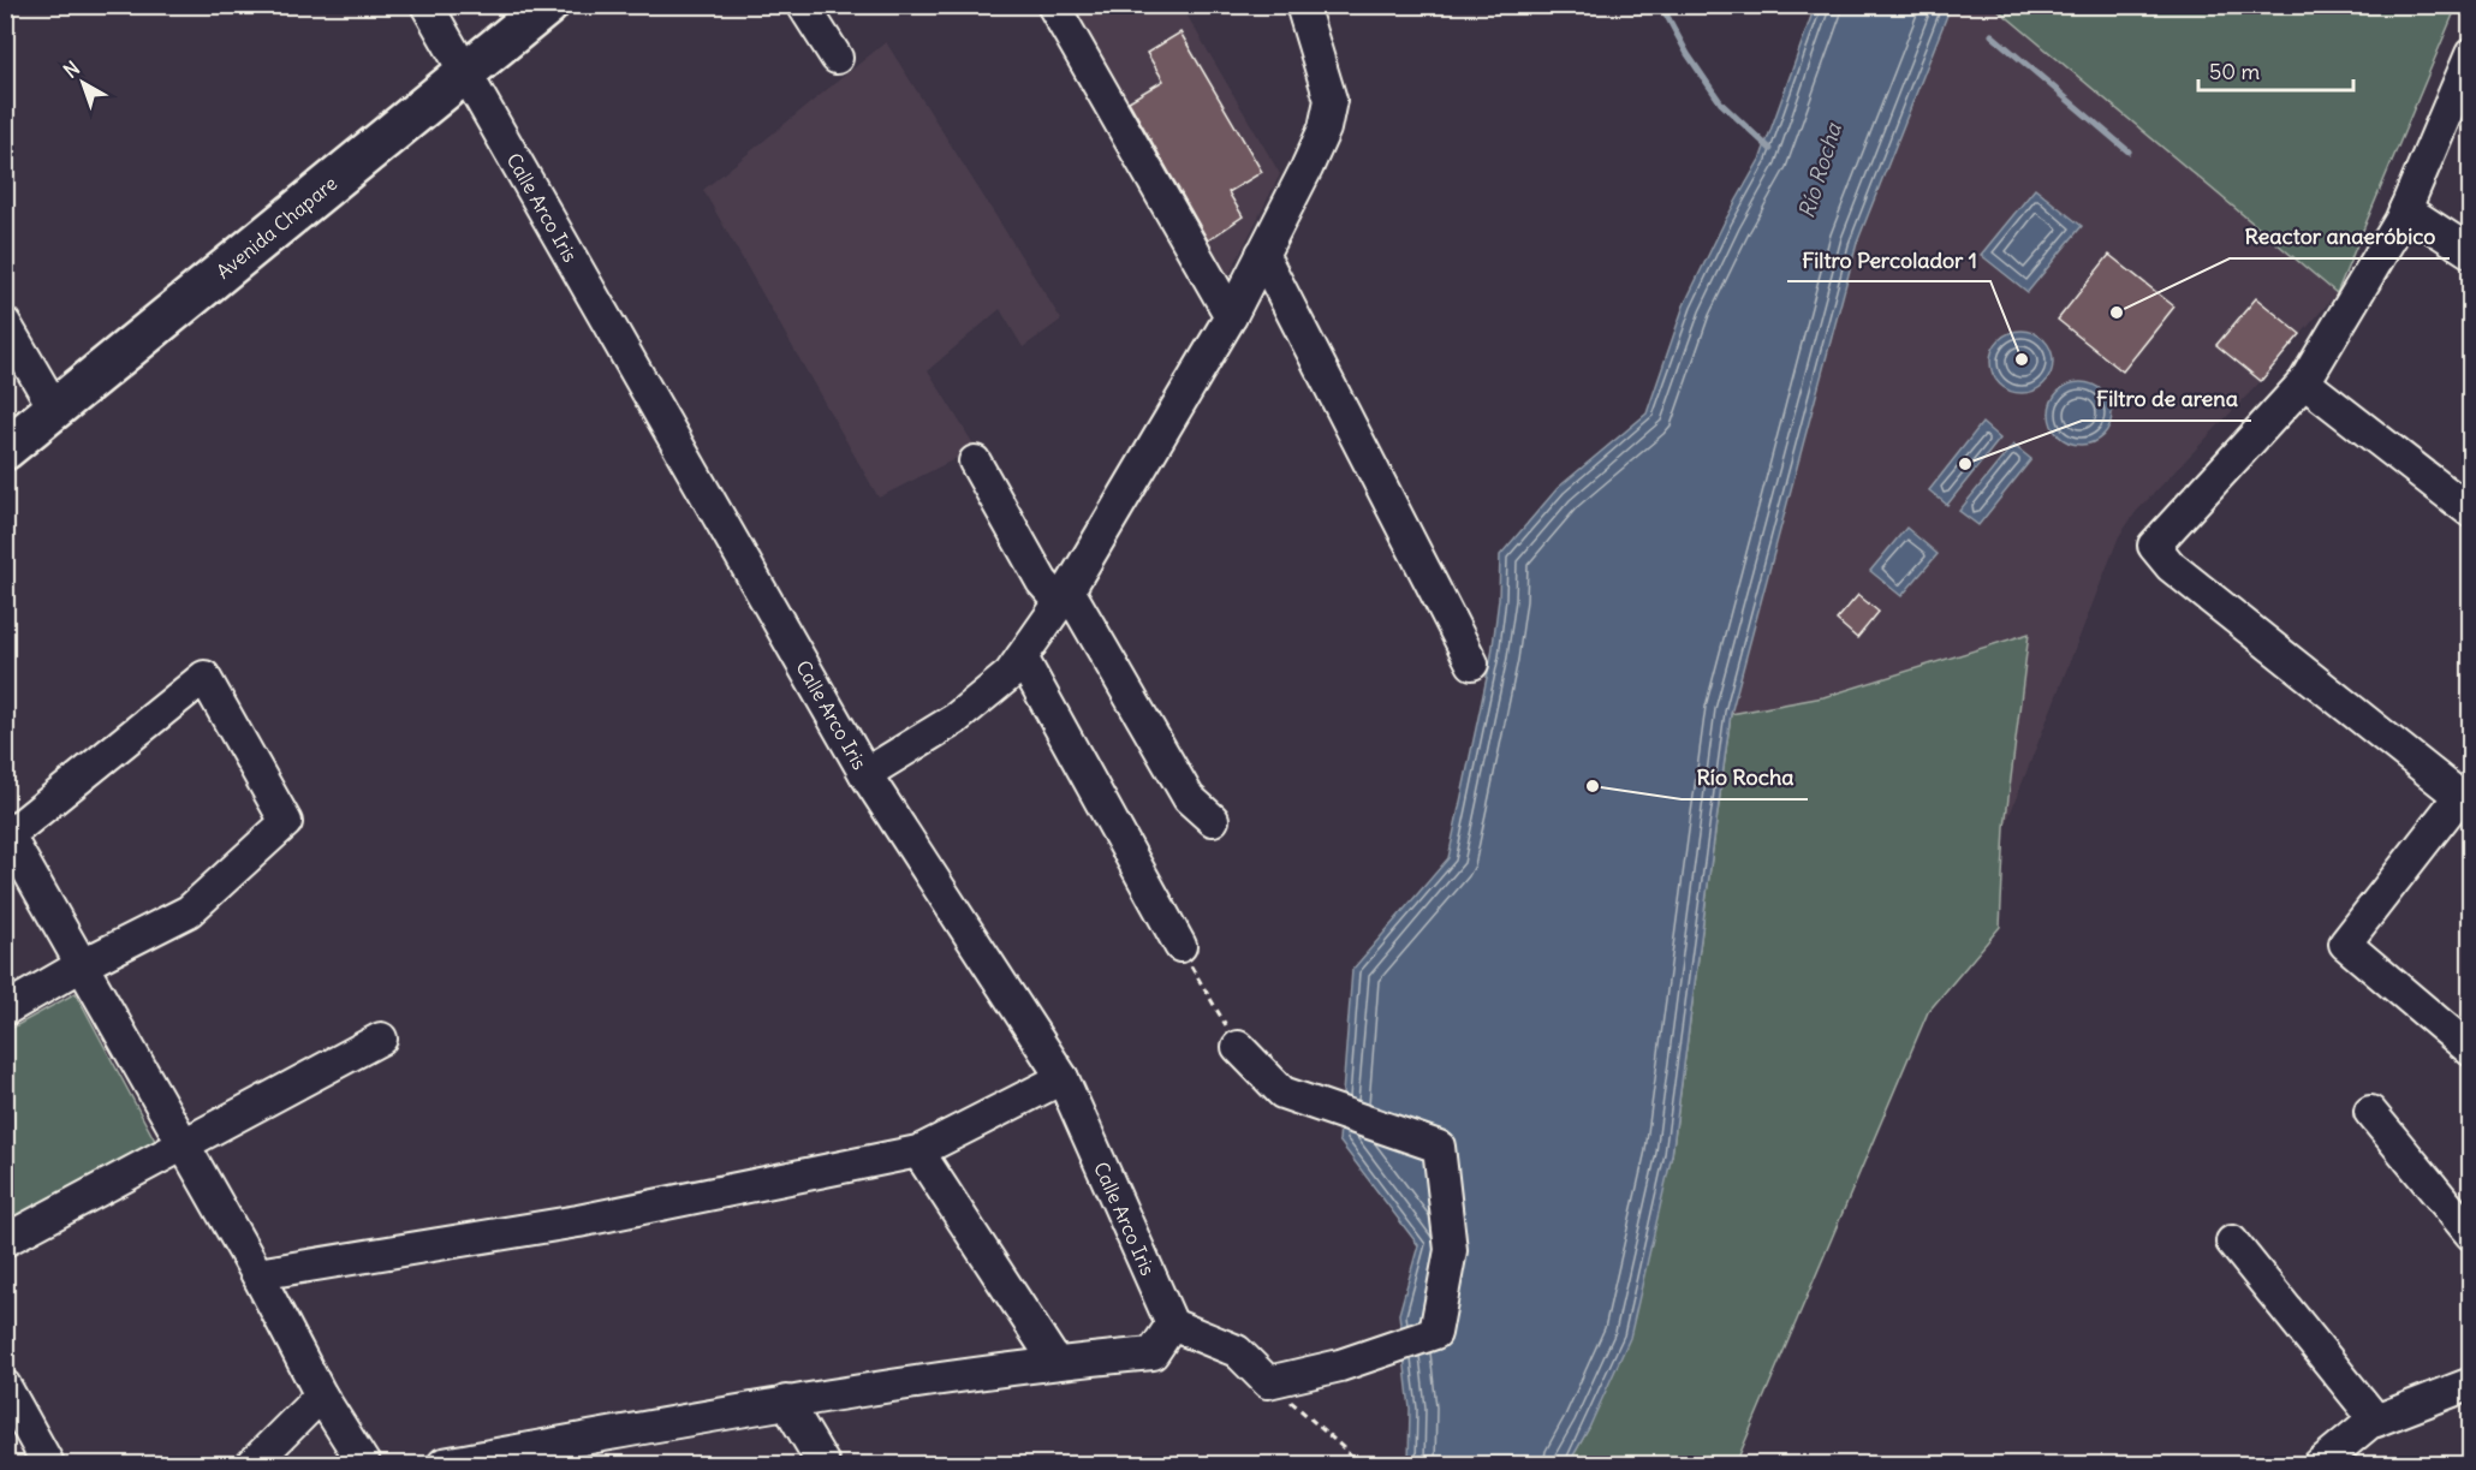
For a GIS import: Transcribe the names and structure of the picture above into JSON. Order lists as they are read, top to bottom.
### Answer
{
  "streets": {
    "main road": ["Avenida Chapare"],
    "street": ["Calle Arco Iris"]
  },
  "crossings": [
    ["Calle Arco Iris", "Avenida Chapare"]
  ],
  "water": ["Río Rocha"],
  "places": [
    "Reactor anaeróbico",
    "Filtro Percolador 1",
    "Filtro de arena",
    "Río Rocha"
  ],
  "scale_bar": "50 m",
  "north": "top left"
}
